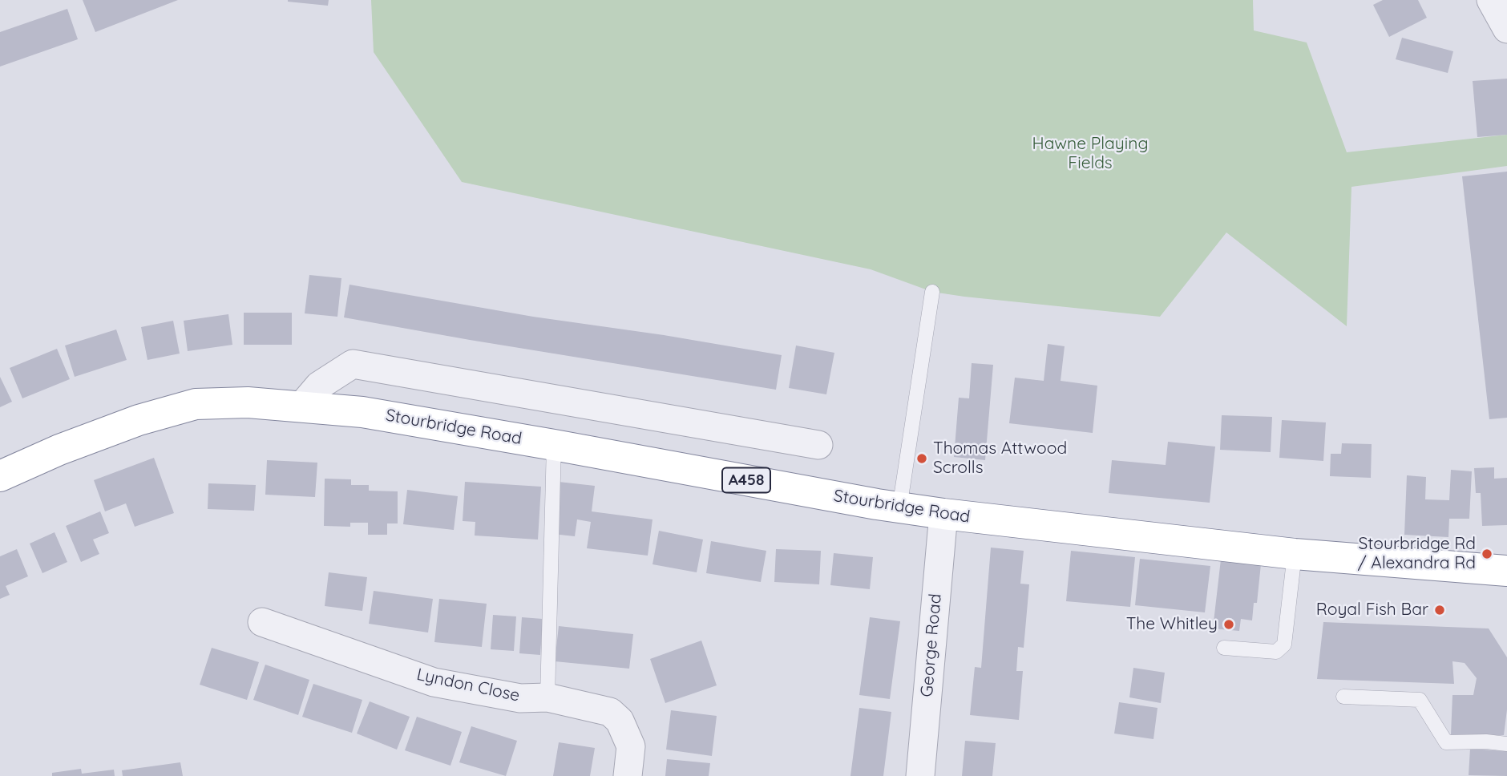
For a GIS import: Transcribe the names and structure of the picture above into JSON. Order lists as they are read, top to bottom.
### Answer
{
  "streets": {
    "highway": ["Stourbridge Road", "A458"],
    "street": ["George Road", "Lyndon Close"]
  },
  "crossings": [
    ["Stourbridge Road", "George Road"]
  ],
  "parks": ["Hawne Playing Fields"],
  "places": [
    "Thomas Attwood Scrolls",
    "Stourbridge Rd / Alexandra Rd",
    "Royal Fish Bar",
    "The Whitley"
  ]
}
